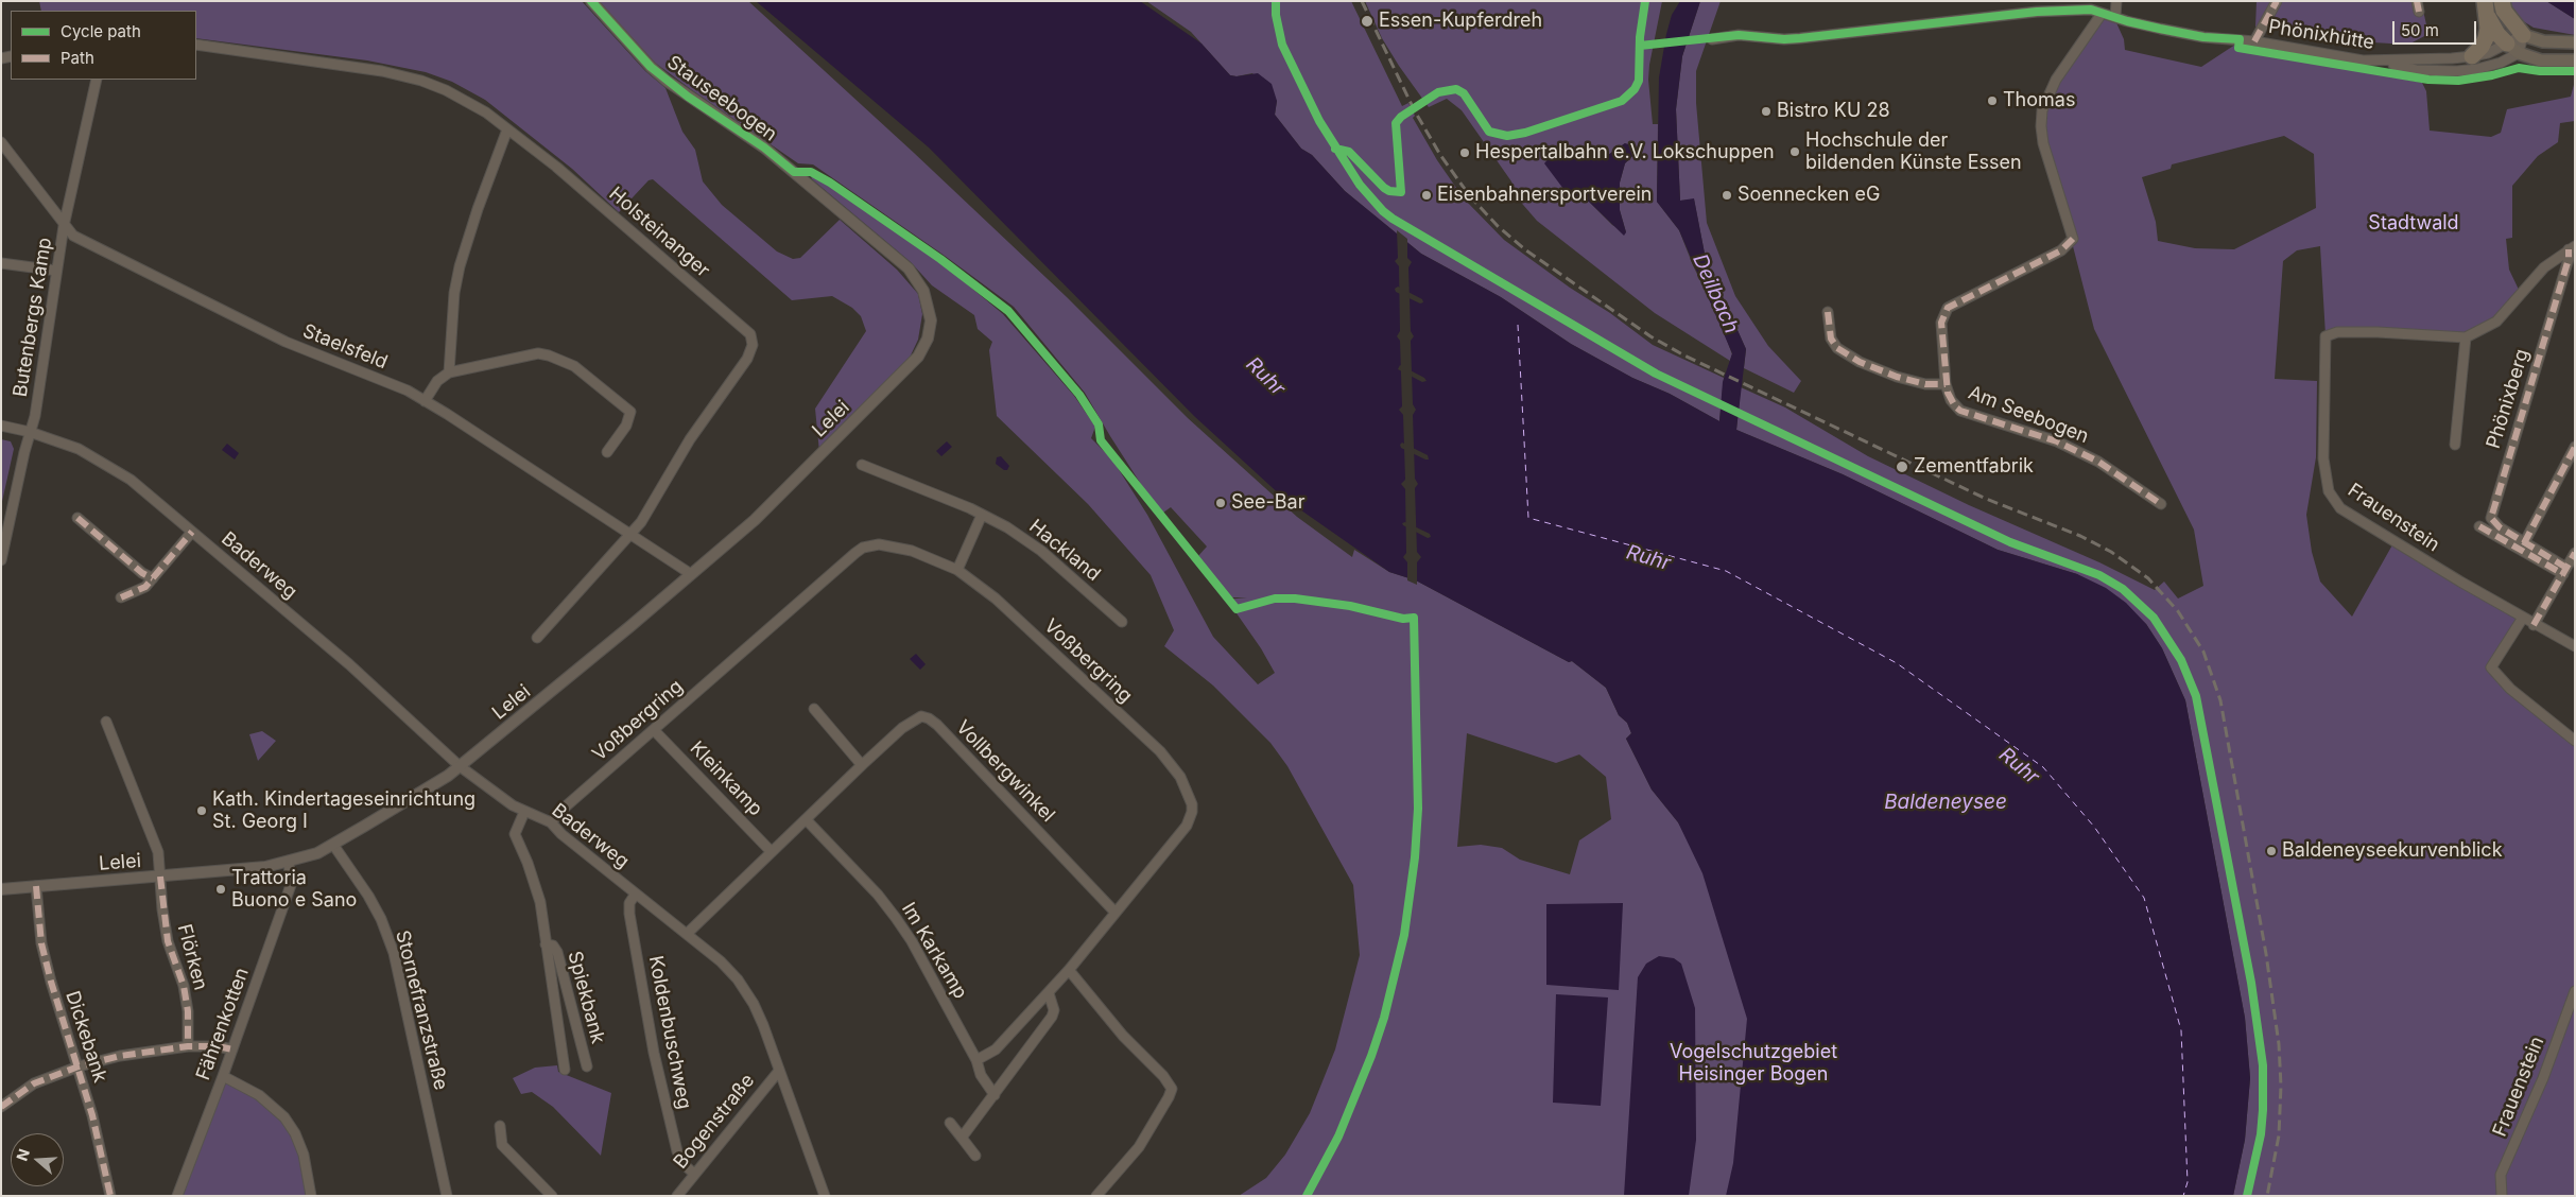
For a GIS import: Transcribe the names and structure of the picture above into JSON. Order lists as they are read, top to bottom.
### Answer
{
  "streets": {
    "street": [
      "Phönixhütte",
      "Stauseebogen",
      "Holsteinanger",
      "Butenbergs Kamp",
      "Staelsfeld",
      "Phönixberg",
      "Am Seebogen",
      "Lelei",
      "Frauenstein",
      "Hackland",
      "Baderweg",
      "Voßbergring",
      "Vollbergwinkel",
      "Kleinkamp",
      "Im Karkamp",
      "Flörken",
      "Spiekbank",
      "Stornefranzstraße",
      "Fährenkotten",
      "Koldenbuschweg",
      "Dickebank",
      "Bogenstraße"
    ]
  },
  "crossings": [
    ["Phönixhütte", "Am Seebogen"],
    ["Stauseebogen", "Lelei"],
    ["Holsteinanger", "Staelsfeld"],
    ["Butenbergs Kamp", "Staelsfeld"],
    ["Butenbergs Kamp", "Baderweg"],
    ["Staelsfeld", "Lelei"],
    ["Lelei", "Baderweg"],
    ["Lelei", "Flörken"],
    ["Lelei", "Stornefranzstraße"],
    ["Lelei", "Fährenkotten"],
    ["Lelei", "Dickebank"],
    ["Baderweg", "Voßbergring"],
    ["Baderweg", "Vollbergwinkel"],
    ["Baderweg", "Spiekbank"],
    ["Baderweg", "Koldenbuschweg"],
    ["Baderweg", "Bogenstraße"],
    ["Voßbergring", "Vollbergwinkel"],
    ["Voßbergring", "Kleinkamp"],
    ["Vollbergwinkel", "Kleinkamp"],
    ["Vollbergwinkel", "Im Karkamp"],
    ["Koldenbuschweg", "Bogenstraße"]
  ],
  "water": ["Deilbach", "Ruhr", "Baldeneysee"],
  "parks": ["Stadtwald", "Vogelschutzgebiet Heisinger Bogen"],
  "places": [
    "Essen-Kupferdreh",
    "Thomas",
    "Bistro KU 28",
    "Hochschule der bildenden Künste Essen",
    "Hespertalbahn e.V. Lokschuppen",
    "Eisenbahnersportverein",
    "Soennecken eG",
    "Zementfabrik",
    "See-Bar",
    "Kath. Kindertageseinrichtung St. Georg I",
    "Baldeneyseekurvenblick",
    "Trattoria Buono e Sano"
  ],
  "legend": ["Cycle path", "Path"],
  "scale_bar": "50 m",
  "north": "left"
}
